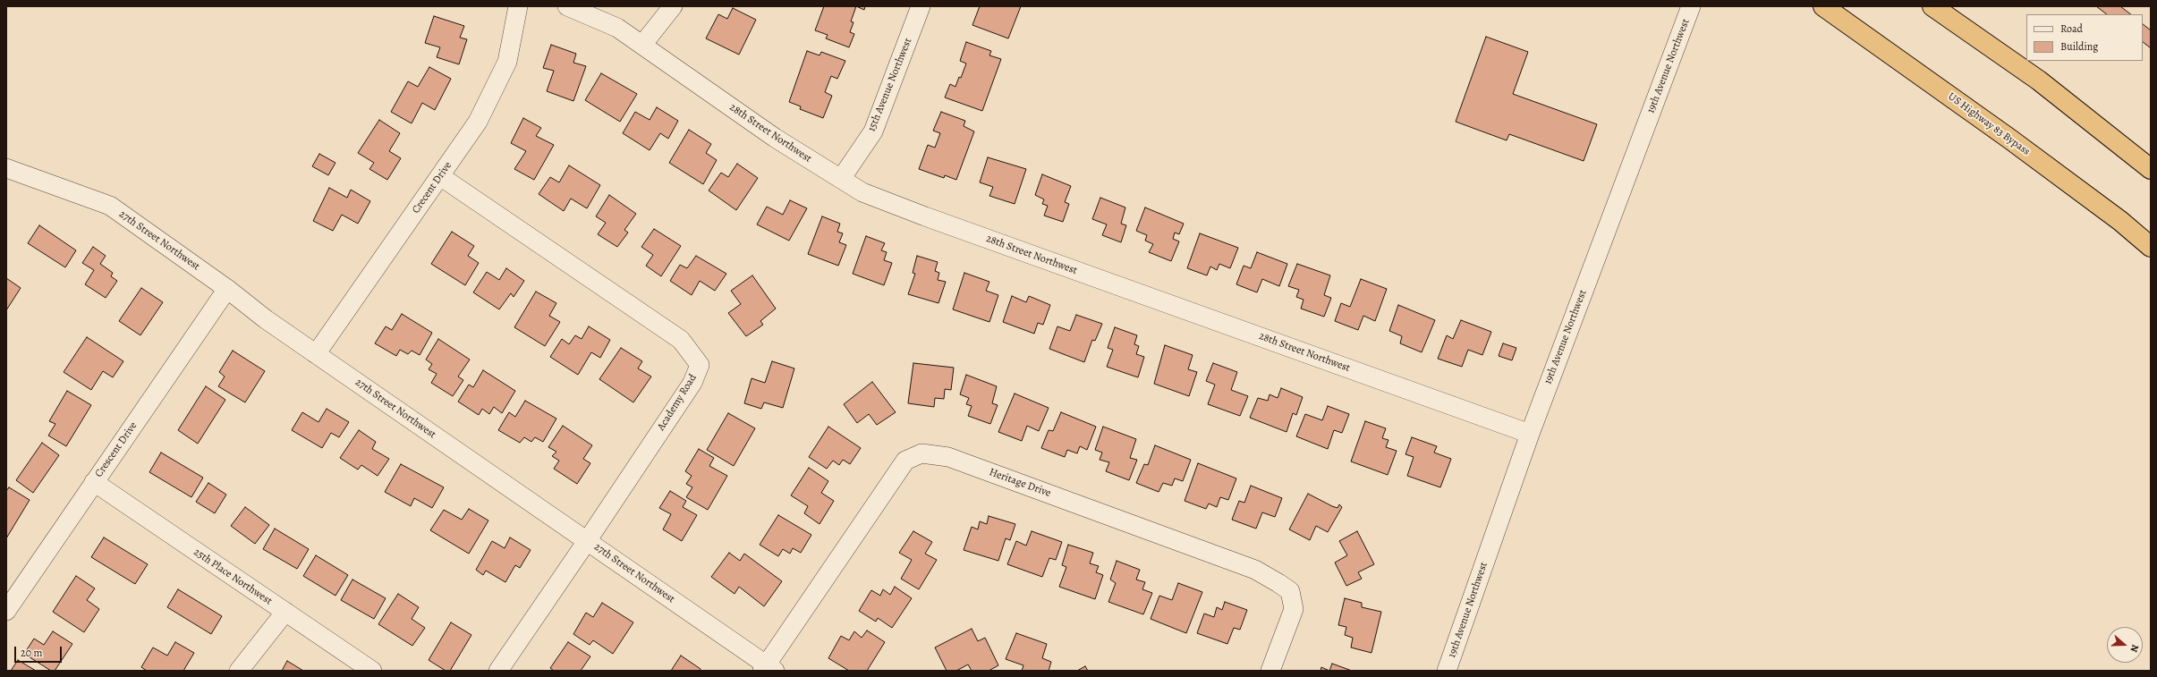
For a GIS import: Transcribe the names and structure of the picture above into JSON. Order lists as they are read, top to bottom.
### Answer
{
  "streets": {
    "highway": ["US Highway 83 Bypass"],
    "street": [
      "19th Avenue Northwest",
      "15th Avenue Northwest",
      "28th Street Northwest",
      "Crecent Drive",
      "27th Street Northwest",
      "Academy Road",
      "Crescent Drive",
      "Heritage Drive",
      "25th Place Northwest"
    ]
  },
  "crossings": [
    ["19th Avenue Northwest", "28th Street Northwest"],
    ["15th Avenue Northwest", "28th Street Northwest"],
    ["Crecent Drive", "27th Street Northwest"],
    ["Crecent Drive", "Academy Road"],
    ["27th Street Northwest", "Academy Road"],
    ["27th Street Northwest", "Crescent Drive"],
    ["27th Street Northwest", "Heritage Drive"],
    ["Crescent Drive", "25th Place Northwest"]
  ],
  "legend": ["Road", "Building"],
  "scale_bar": "20 m",
  "north": "right"
}
